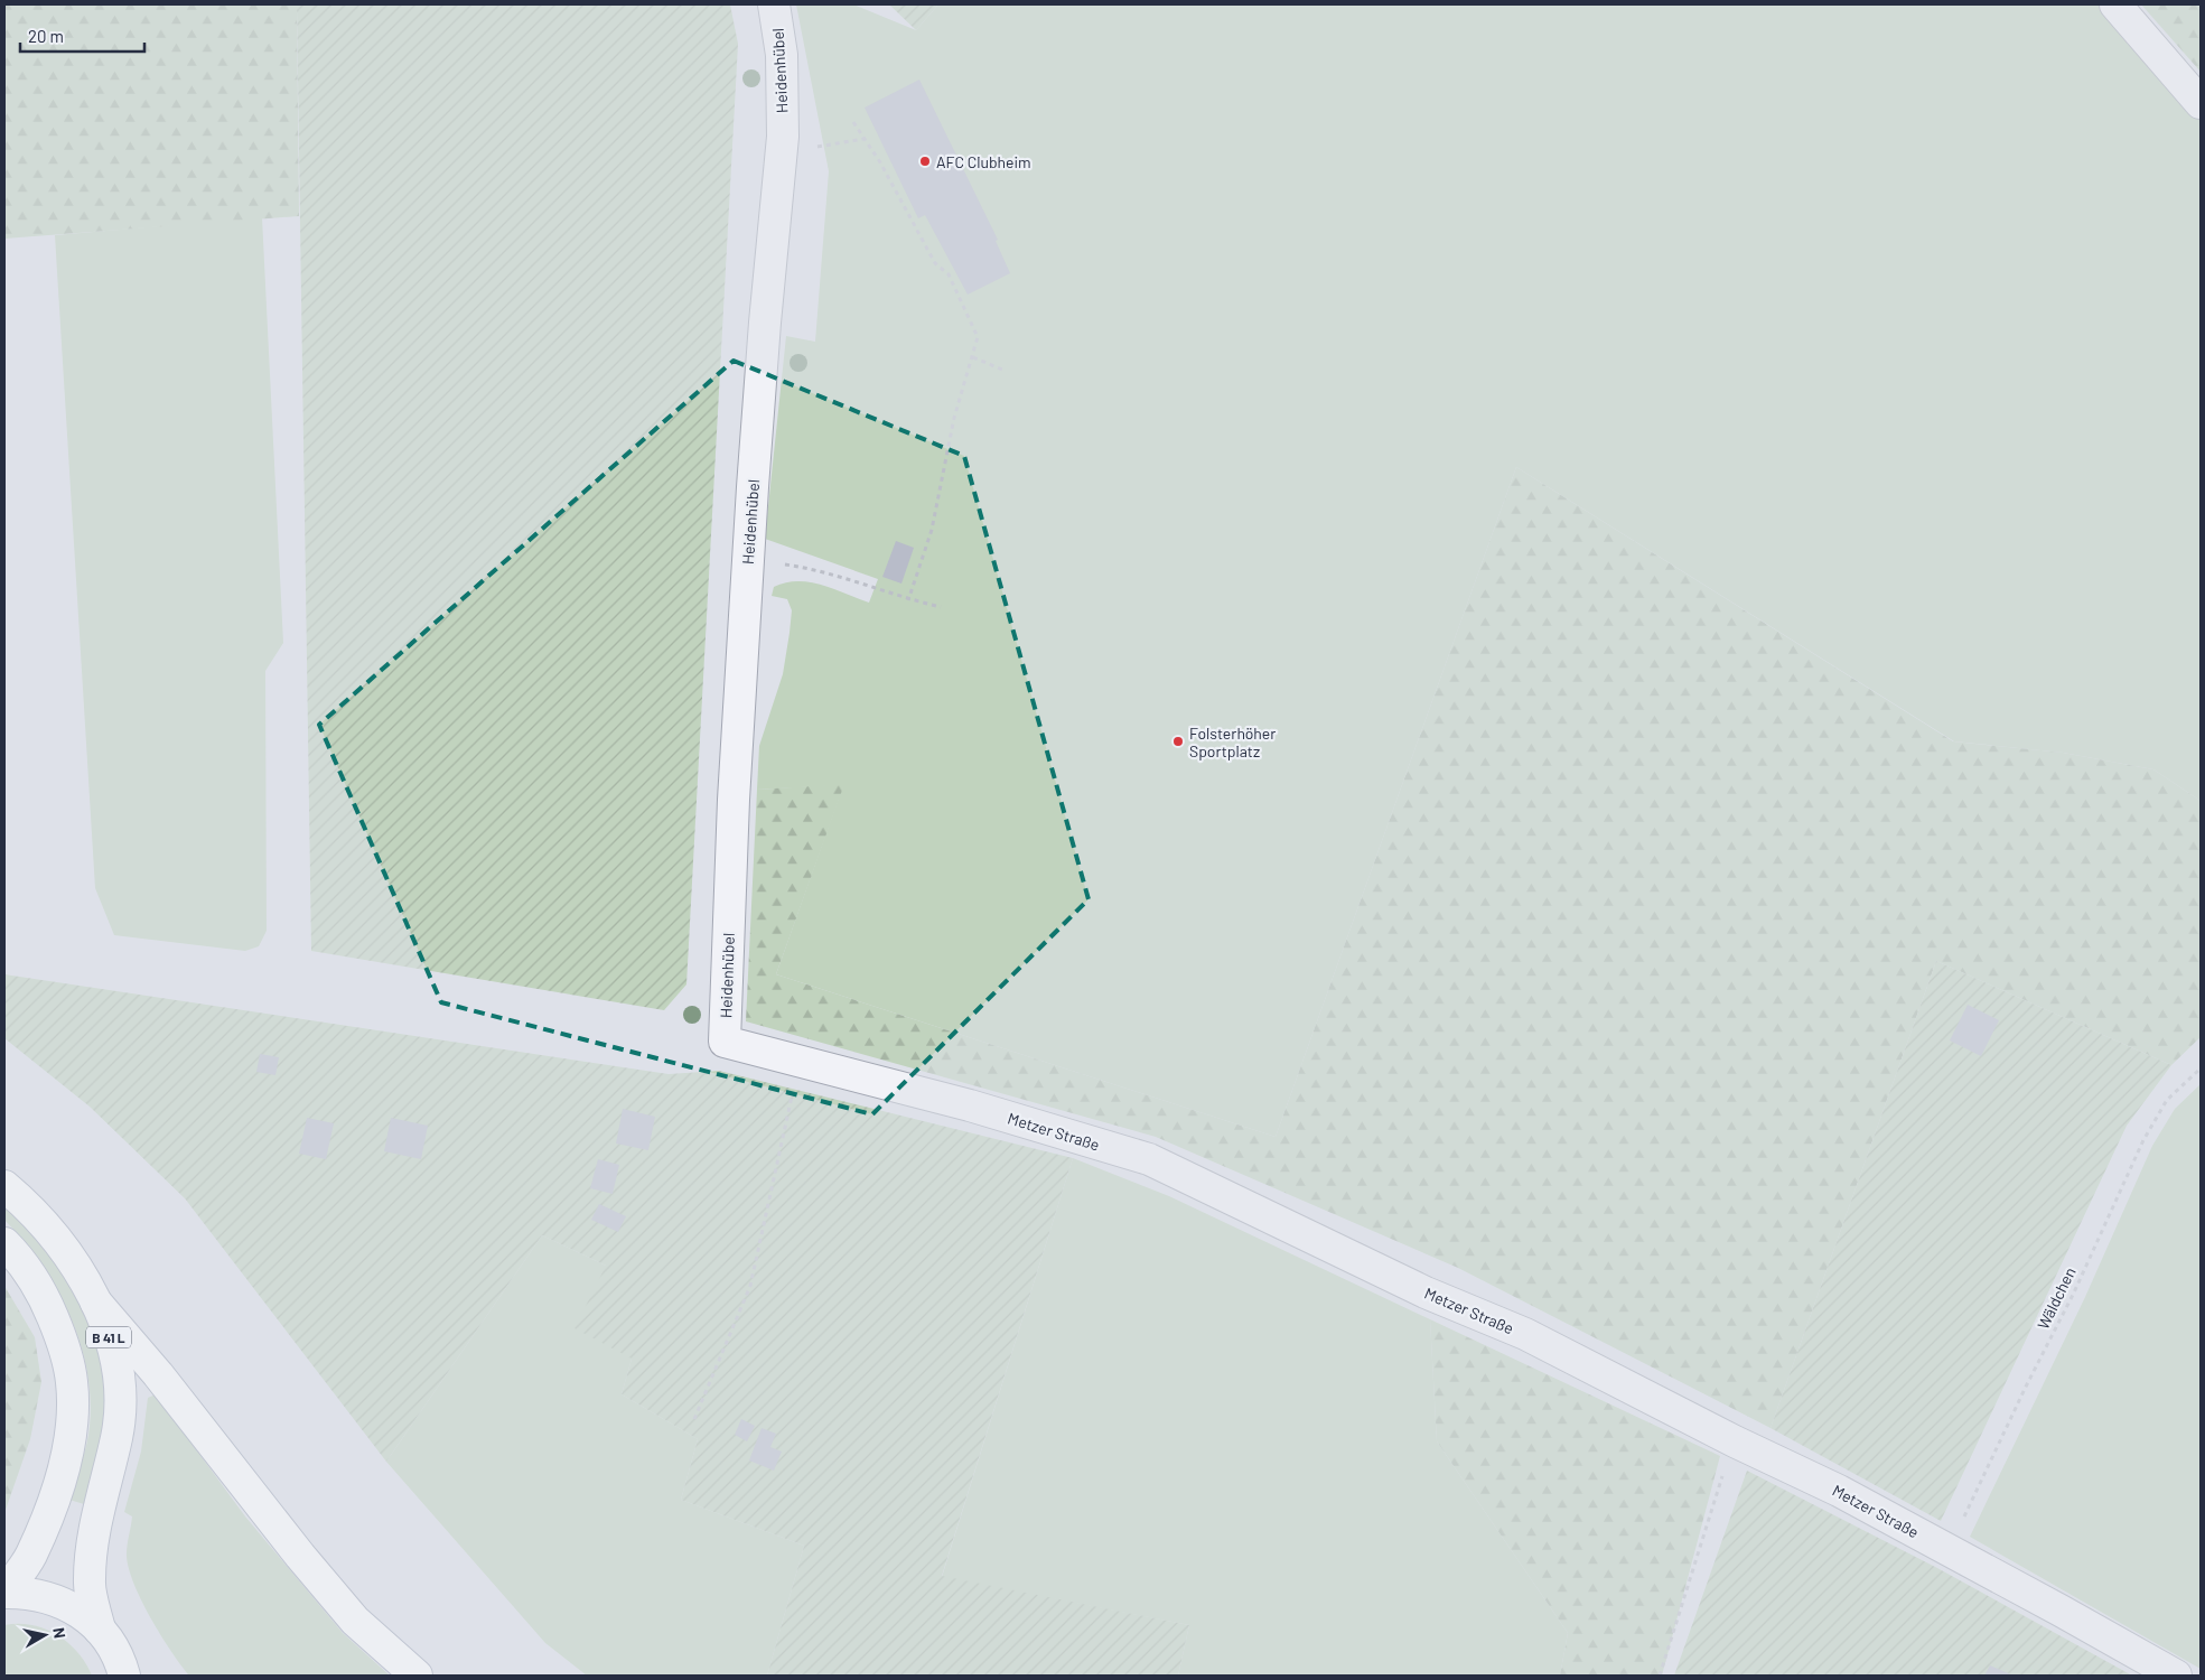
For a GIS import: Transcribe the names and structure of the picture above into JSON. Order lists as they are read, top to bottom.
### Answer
{
  "streets": {
    "main road": ["B 41 L"],
    "street": ["Heidenhübel", "Metzer Straße"],
    "path": ["Wäldchen"]
  },
  "crossings": [
    ["Heidenhübel", "Metzer Straße"],
    ["Metzer Straße", "Wäldchen"]
  ],
  "places": ["AFC Clubheim", "Folsterhöher Sportplatz"],
  "scale_bar": "20 m",
  "north": "right"
}
